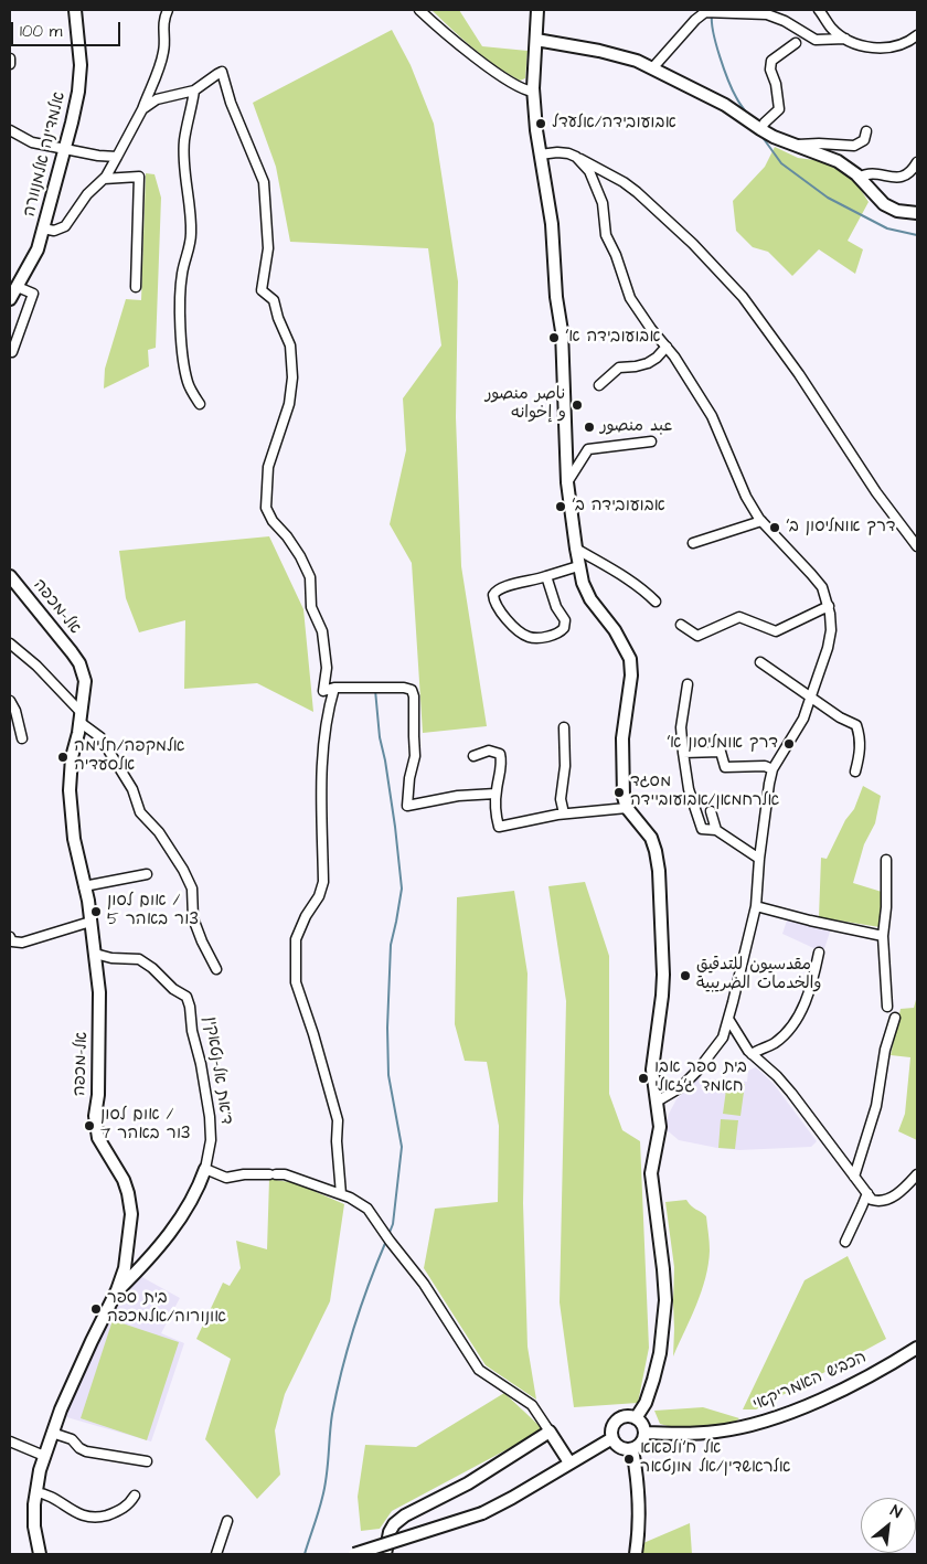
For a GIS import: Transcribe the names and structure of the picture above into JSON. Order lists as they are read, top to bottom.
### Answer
{
  "streets": {
    "street": [
      "אלמדינה אלמנוורה",
      "אל-מכפה",
      "ד'את אל-נטאקין",
      "הכביש האמריקאי"
    ]
  },
  "crossings": [
    ["אל-מכפה", "ד'את אל-נטאקין"]
  ],
  "places": [
    "אבועובידה/אלעדל",
    "אבועובידה א׳",
    "ناصر منصور و إخوانه",
    "عبد منصور",
    "אבועובידה ב׳",
    "דרך אומליסון ב׳",
    "דרך אומליסון א׳",
    "אלמקפה/חלימה אלסעדיה",
    "מסגד אלרחמאן/אבועוביידה",
    "אום לסון / צור באהר 5",
    "مقدسيون للتدقيق والخدمات الضريبية",
    "בית ספר אבו חאמד ג׳זאלי",
    "אום לסון / צור באהר 7",
    "בית ספר אונורוה/אלמכפה",
    "אל ח׳ולפאא אלראשדין/אל מונטאר"
  ],
  "scale_bar": "100 m",
  "north": "top right"
}
